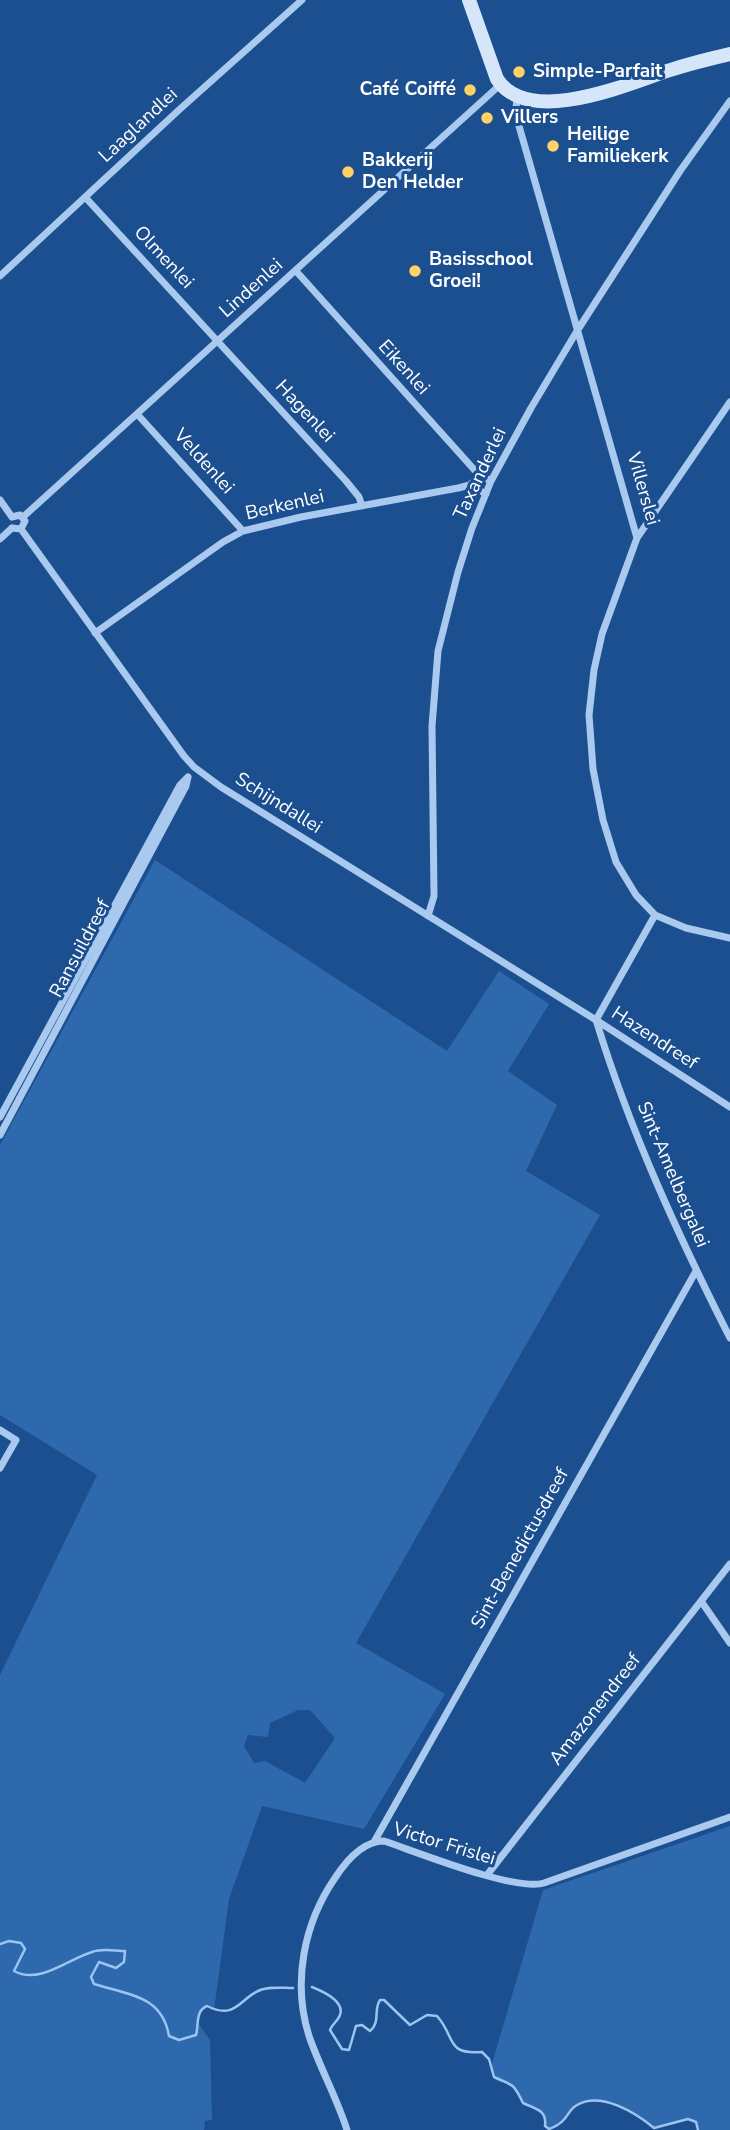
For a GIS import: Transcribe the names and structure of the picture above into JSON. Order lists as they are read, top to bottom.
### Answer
{
  "streets": {
    "street": [
      "Laaglandlei",
      "Olmenlei",
      "Lindenlei",
      "Eikenlei",
      "Hagenlei",
      "Veldenlei",
      "Taxanderlei",
      "Villerslei",
      "Berkenlei",
      "Schijndallei",
      "Ransuildreef",
      "Hazendreef",
      "Sint-Amelbergalei",
      "Sint-Benedictusdreef",
      "Amazonendreef",
      "Victor Frislei"
    ]
  },
  "crossings": [
    ["Laaglandlei", "Olmenlei"],
    ["Olmenlei", "Lindenlei"],
    ["Olmenlei", "Hagenlei"],
    ["Lindenlei", "Eikenlei"],
    ["Lindenlei", "Hagenlei"],
    ["Lindenlei", "Veldenlei"],
    ["Lindenlei", "Schijndallei"],
    ["Eikenlei", "Taxanderlei"],
    ["Hagenlei", "Berkenlei"],
    ["Veldenlei", "Berkenlei"],
    ["Taxanderlei", "Villerslei"],
    ["Taxanderlei", "Schijndallei"],
    ["Berkenlei", "Schijndallei"],
    ["Schijndallei", "Ransuildreef"],
    ["Schijndallei", "Hazendreef"],
    ["Schijndallei", "Sint-Amelbergalei"],
    ["Hazendreef", "Sint-Amelbergalei"],
    ["Sint-Amelbergalei", "Sint-Benedictusdreef"],
    ["Sint-Benedictusdreef", "Victor Frislei"],
    ["Amazonendreef", "Victor Frislei"]
  ],
  "places": [
    "Simple-Parfait",
    "Café Coiffé",
    "Villers",
    "Heilige Familiekerk",
    "Bakkerij Den Helder",
    "Basisschool Groei!"
  ]
}
